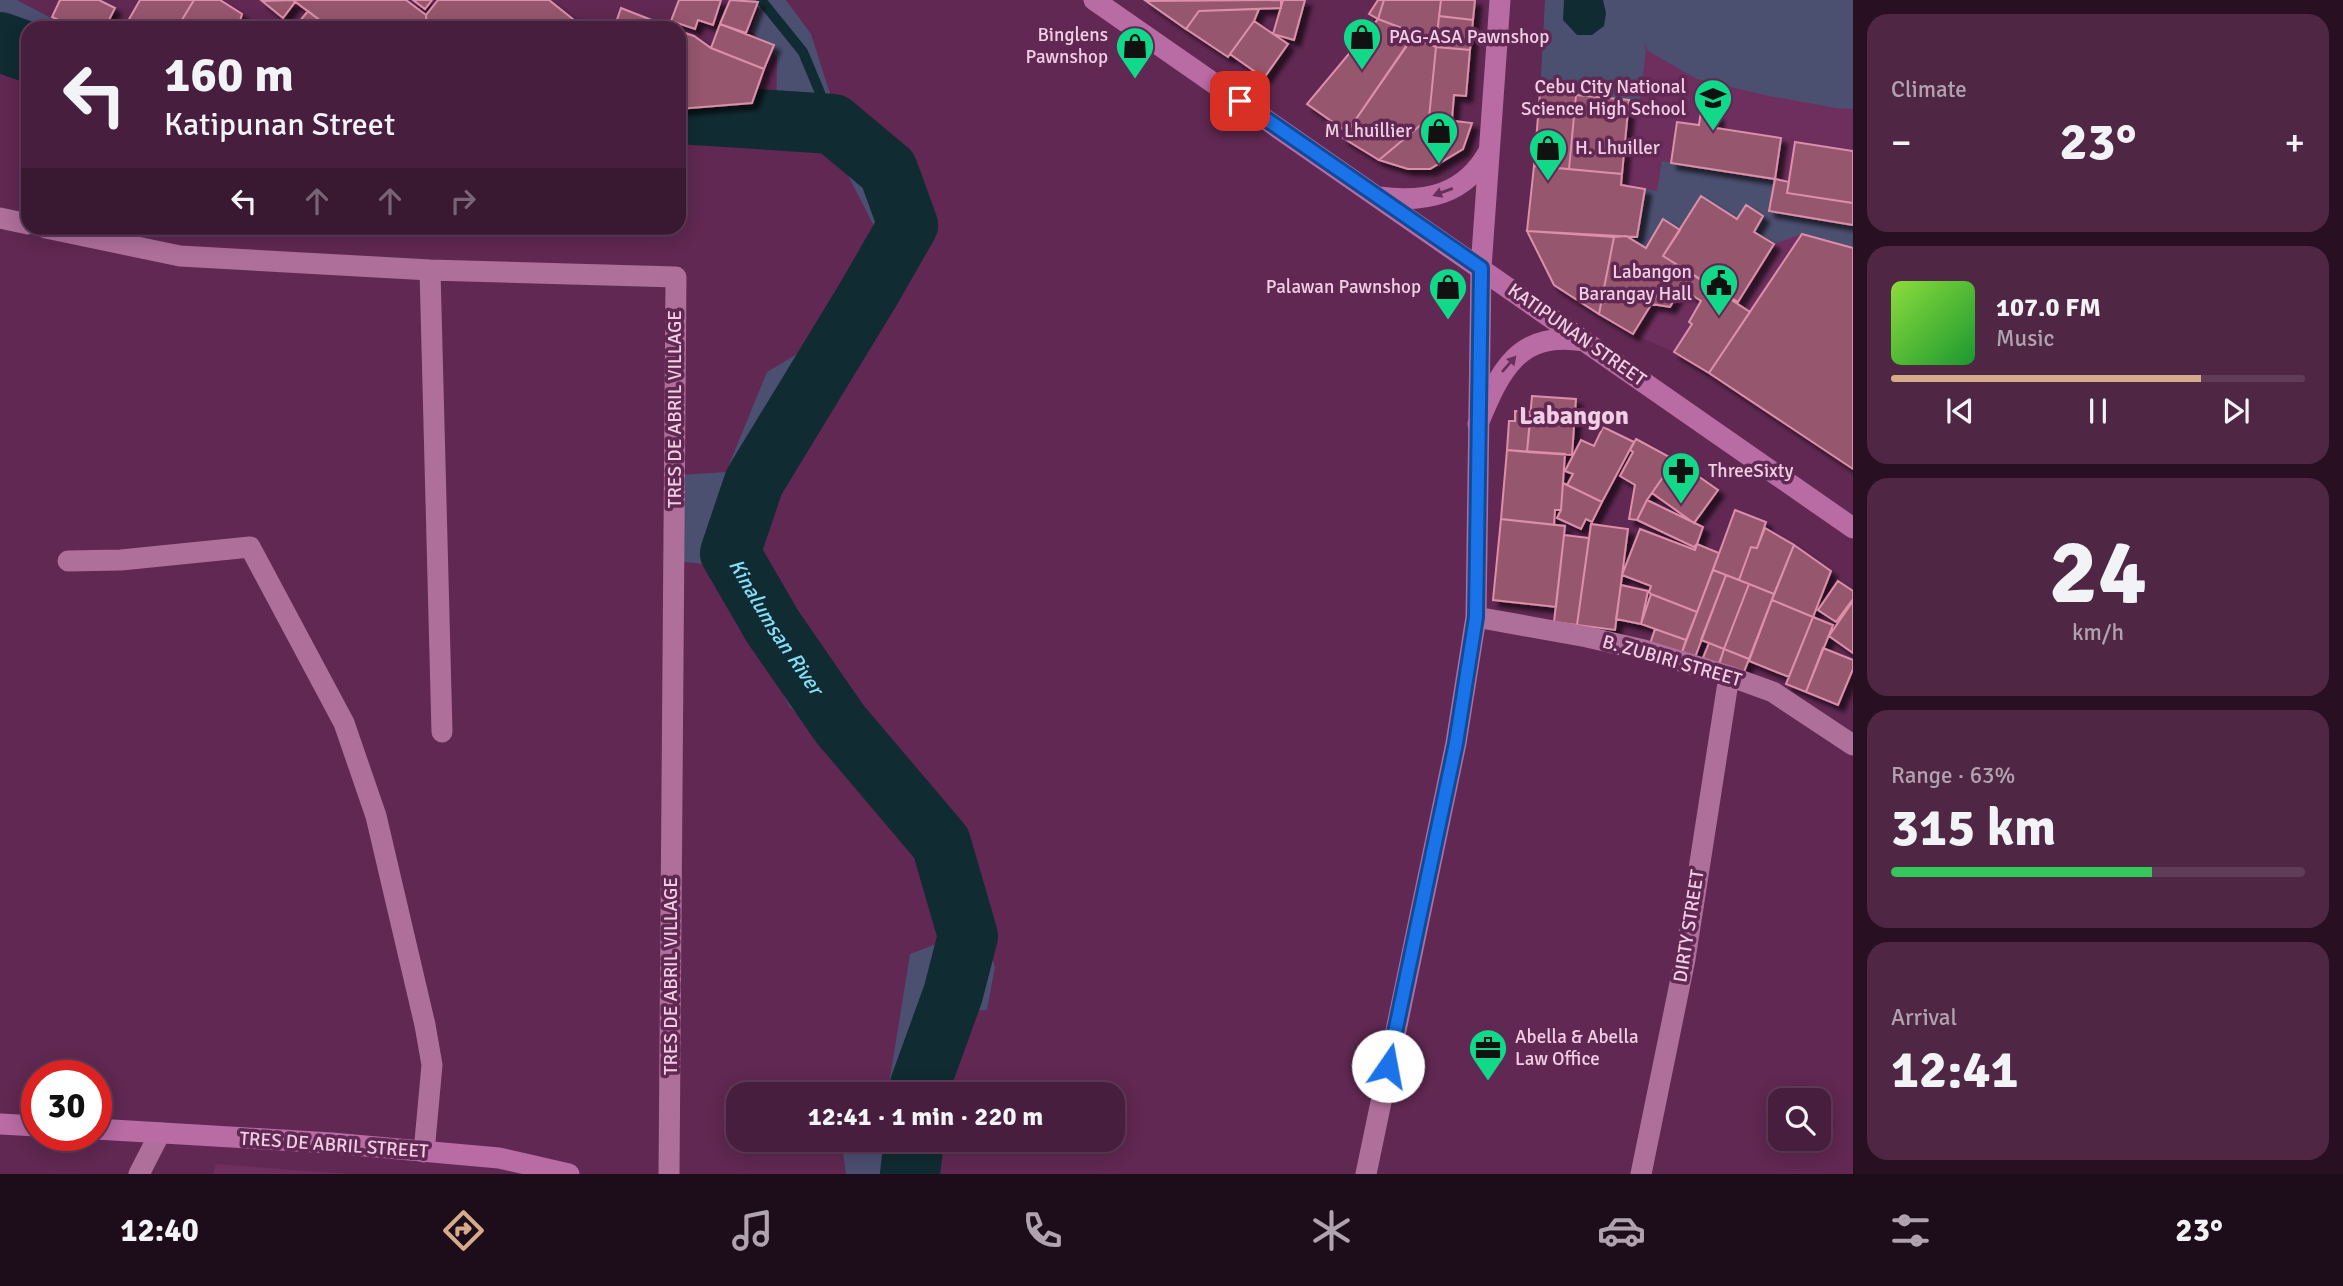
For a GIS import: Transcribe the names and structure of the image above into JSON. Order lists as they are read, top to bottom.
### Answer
{
  "streets": {
    "main road": ["KATIPUNAN STREET", "TRES DE ABRIL STREET"],
    "street": ["TRES DE ABRIL VILLAGE", "B. ZUBIRI STREET", "DIRTY STREET"]
  },
  "crossings": [
    ["B. ZUBIRI STREET", "DIRTY STREET"]
  ],
  "districts": ["Labangon"],
  "water": ["Kinalumsan River"],
  "places": {
    "shop": [
      "PAG-ASA Pawnshop",
      "Binglens Pawnshop",
      "M Lhuillier",
      "H. Lhuiller",
      "Palawan Pawnshop"
    ],
    "school or university": ["Cebu City National Science High School"],
    "public building": ["Labangon Barangay Hall"],
    "pharmacy": ["ThreeSixty"],
    "office": ["Abella & Abella Law Office"]
  },
  "page": {
    "tile": [
      "Climate",
      ["24", "km/h"],
      ["Range · 63%", "315 km"],
      ["Arrival", "12:41"]
    ],
    "turn": ["160 m", "Katipunan Street"],
    "heat": ["−", "23°", "+"],
    "song": ["107.0 FM", "Music"],
    "limit": "30",
    "trip": "12:41 · 1 min · 220 m",
    "tabs": ["12:40", "23°"]
  }
}
